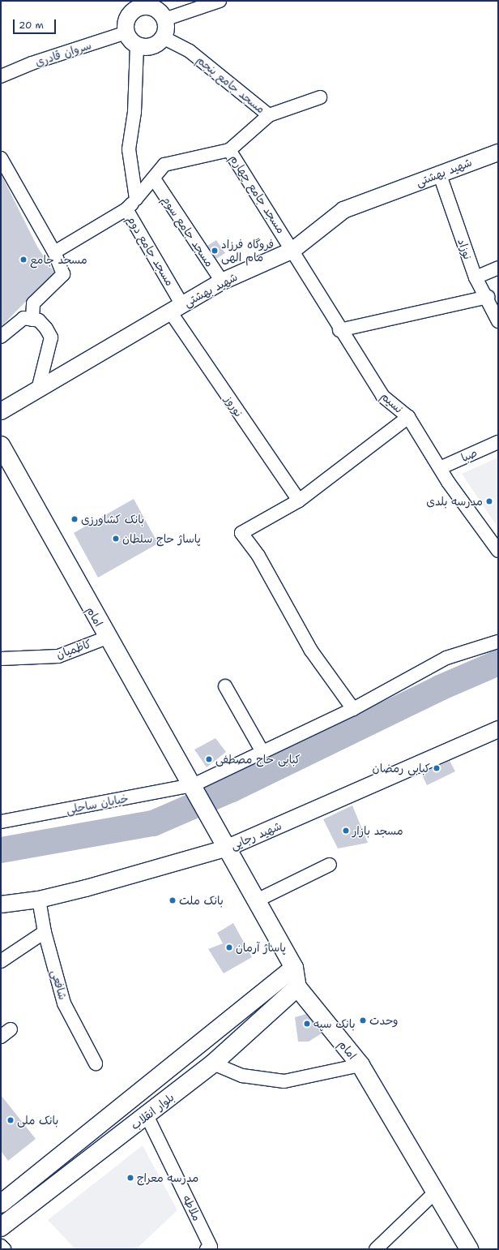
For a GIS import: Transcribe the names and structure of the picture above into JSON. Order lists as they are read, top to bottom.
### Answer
{
  "streets": {
    "main road": ["امام", "بلوار انقلاب"],
    "street": [
      "سروان قادری",
      "مسجد جامع پنجم",
      "شهید بهشتی",
      "مسجد جامع چهارم",
      "مسجد جامع سوم",
      "نوزاد",
      "مسجد جامع دوم",
      "نسیم",
      "نوروز",
      "صبا",
      "کاظمیان",
      "خیابان ساحلی",
      "شهید رجایی",
      "شافعی",
      "ملاطه"
    ]
  },
  "crossings": [
    ["سروان قادری", "مسجد جامع پنجم"],
    ["مسجد جامع پنجم", "مسجد جامع چهارم"],
    ["شهید بهشتی", "مسجد جامع چهارم"],
    ["شهید بهشتی", "مسجد جامع سوم"],
    ["شهید بهشتی", "نوزاد"],
    ["شهید بهشتی", "مسجد جامع دوم"],
    ["شهید بهشتی", "نسیم"],
    ["شهید بهشتی", "نوروز"],
    ["مسجد جامع چهارم", "مسجد جامع دوم"],
    ["مسجد جامع چهارم", "نسیم"],
    ["مسجد جامع سوم", "مسجد جامع دوم"],
    ["مسجد جامع دوم", "نوروز"],
    ["نسیم", "صبا"],
    ["امام", "کاظمیان"],
    ["امام", "خیابان ساحلی"],
    ["امام", "شهید رجایی"],
    ["امام", "بلوار انقلاب"],
    ["شهید رجایی", "شافعی"],
    ["بلوار انقلاب", "ملاطه"]
  ],
  "places": [
    "فروگاه فرزاد مام الهی",
    "مسجد جامع",
    "مدرسه بلدی",
    "بانک کشاورزی",
    "پاساژ حاج سلطان",
    "کبابی حاج مصطفی",
    "کبابی رمضان",
    "مسجد بازار",
    "بانک ملت",
    "پاساژ آرمان",
    "وحدت",
    "بانک سپه",
    "بانک ملی",
    "مدرسه معراج"
  ],
  "scale_bar": "20 m"
}
